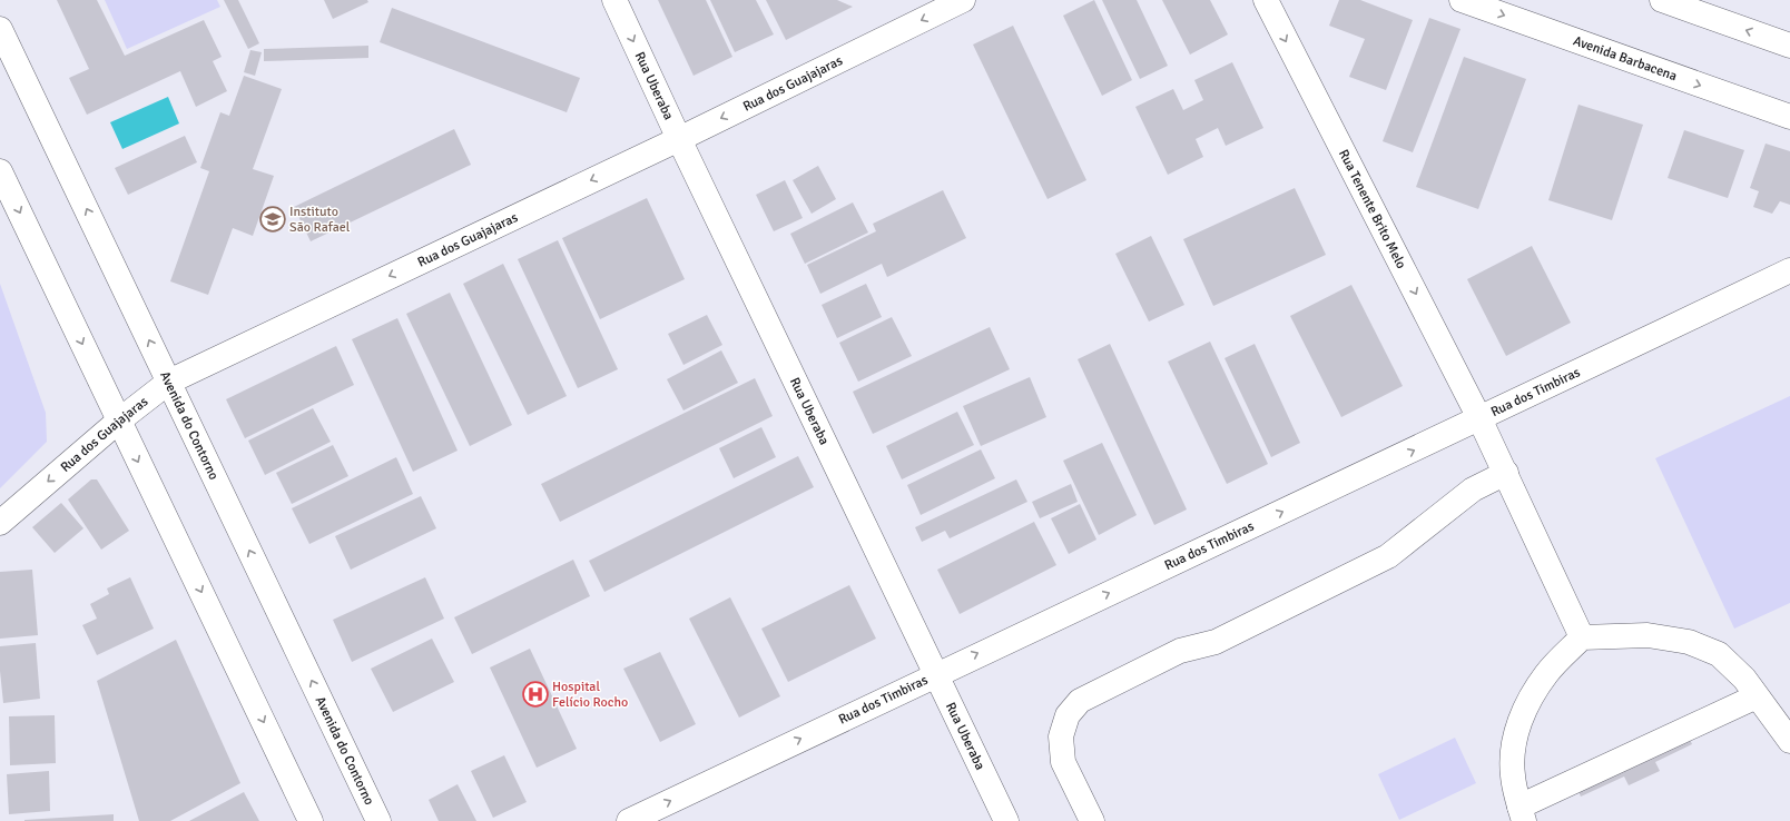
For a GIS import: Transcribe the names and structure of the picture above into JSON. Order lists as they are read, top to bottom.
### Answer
{
  "streets": {
    "street": [
      "Avenida Barbacena",
      "Rua dos Guajajaras",
      "Rua Uberaba",
      "Rua Tenente Brito Melo",
      "Rua dos Timbiras",
      "Avenida do Contorno"
    ]
  },
  "crossings": [
    ["Rua dos Guajajaras", "Rua Uberaba"],
    ["Rua dos Guajajaras", "Avenida do Contorno"],
    ["Rua Uberaba", "Rua dos Timbiras"],
    ["Rua Tenente Brito Melo", "Rua dos Timbiras"]
  ],
  "one_way": ["Rua dos Guajajaras", "Rua Tenente Brito Melo", "Rua dos Timbiras"],
  "places": {
    "school or university": ["Instituto São Rafael"],
    "hospital": ["Hospital Felício Rocho"]
  }
}
